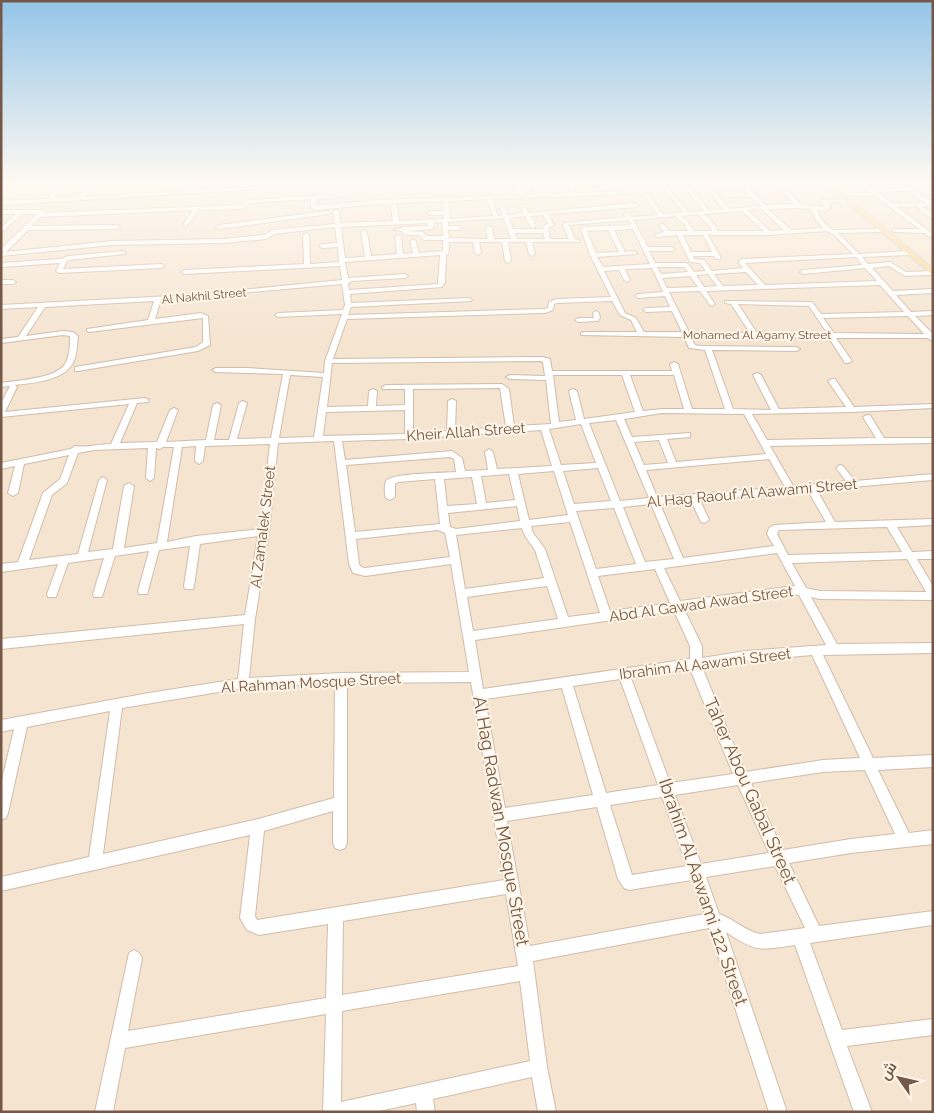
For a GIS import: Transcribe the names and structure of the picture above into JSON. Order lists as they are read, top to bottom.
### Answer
{
  "streets": {
    "street": [
      "Al Nakhil Street",
      "Mohamed Al Agamy Street",
      "Kheir Allah Street",
      "Al Hag Raouf Al Aawami Street",
      "Al Zamalek Street",
      "Abd Al Gawad Awad Street",
      "Ibrahim Al Aawami Street",
      "Al Rahman Mosque Street",
      "Taher Abou Gabal Street",
      "Al Hag Radwan Mosque Street",
      "Ibrahim Al Aawami 122 Street"
    ]
  },
  "crossings": [
    ["Kheir Allah Street", "Al Zamalek Street"],
    ["Al Zamalek Street", "Al Rahman Mosque Street"],
    ["Abd Al Gawad Awad Street", "Taher Abou Gabal Street"],
    ["Abd Al Gawad Awad Street", "Al Hag Radwan Mosque Street"],
    ["Ibrahim Al Aawami Street", "Taher Abou Gabal Street"],
    ["Ibrahim Al Aawami Street", "Al Hag Radwan Mosque Street"],
    ["Ibrahim Al Aawami Street", "Ibrahim Al Aawami 122 Street"],
    ["Al Rahman Mosque Street", "Al Hag Radwan Mosque Street"]
  ],
  "north": "top left"
}
